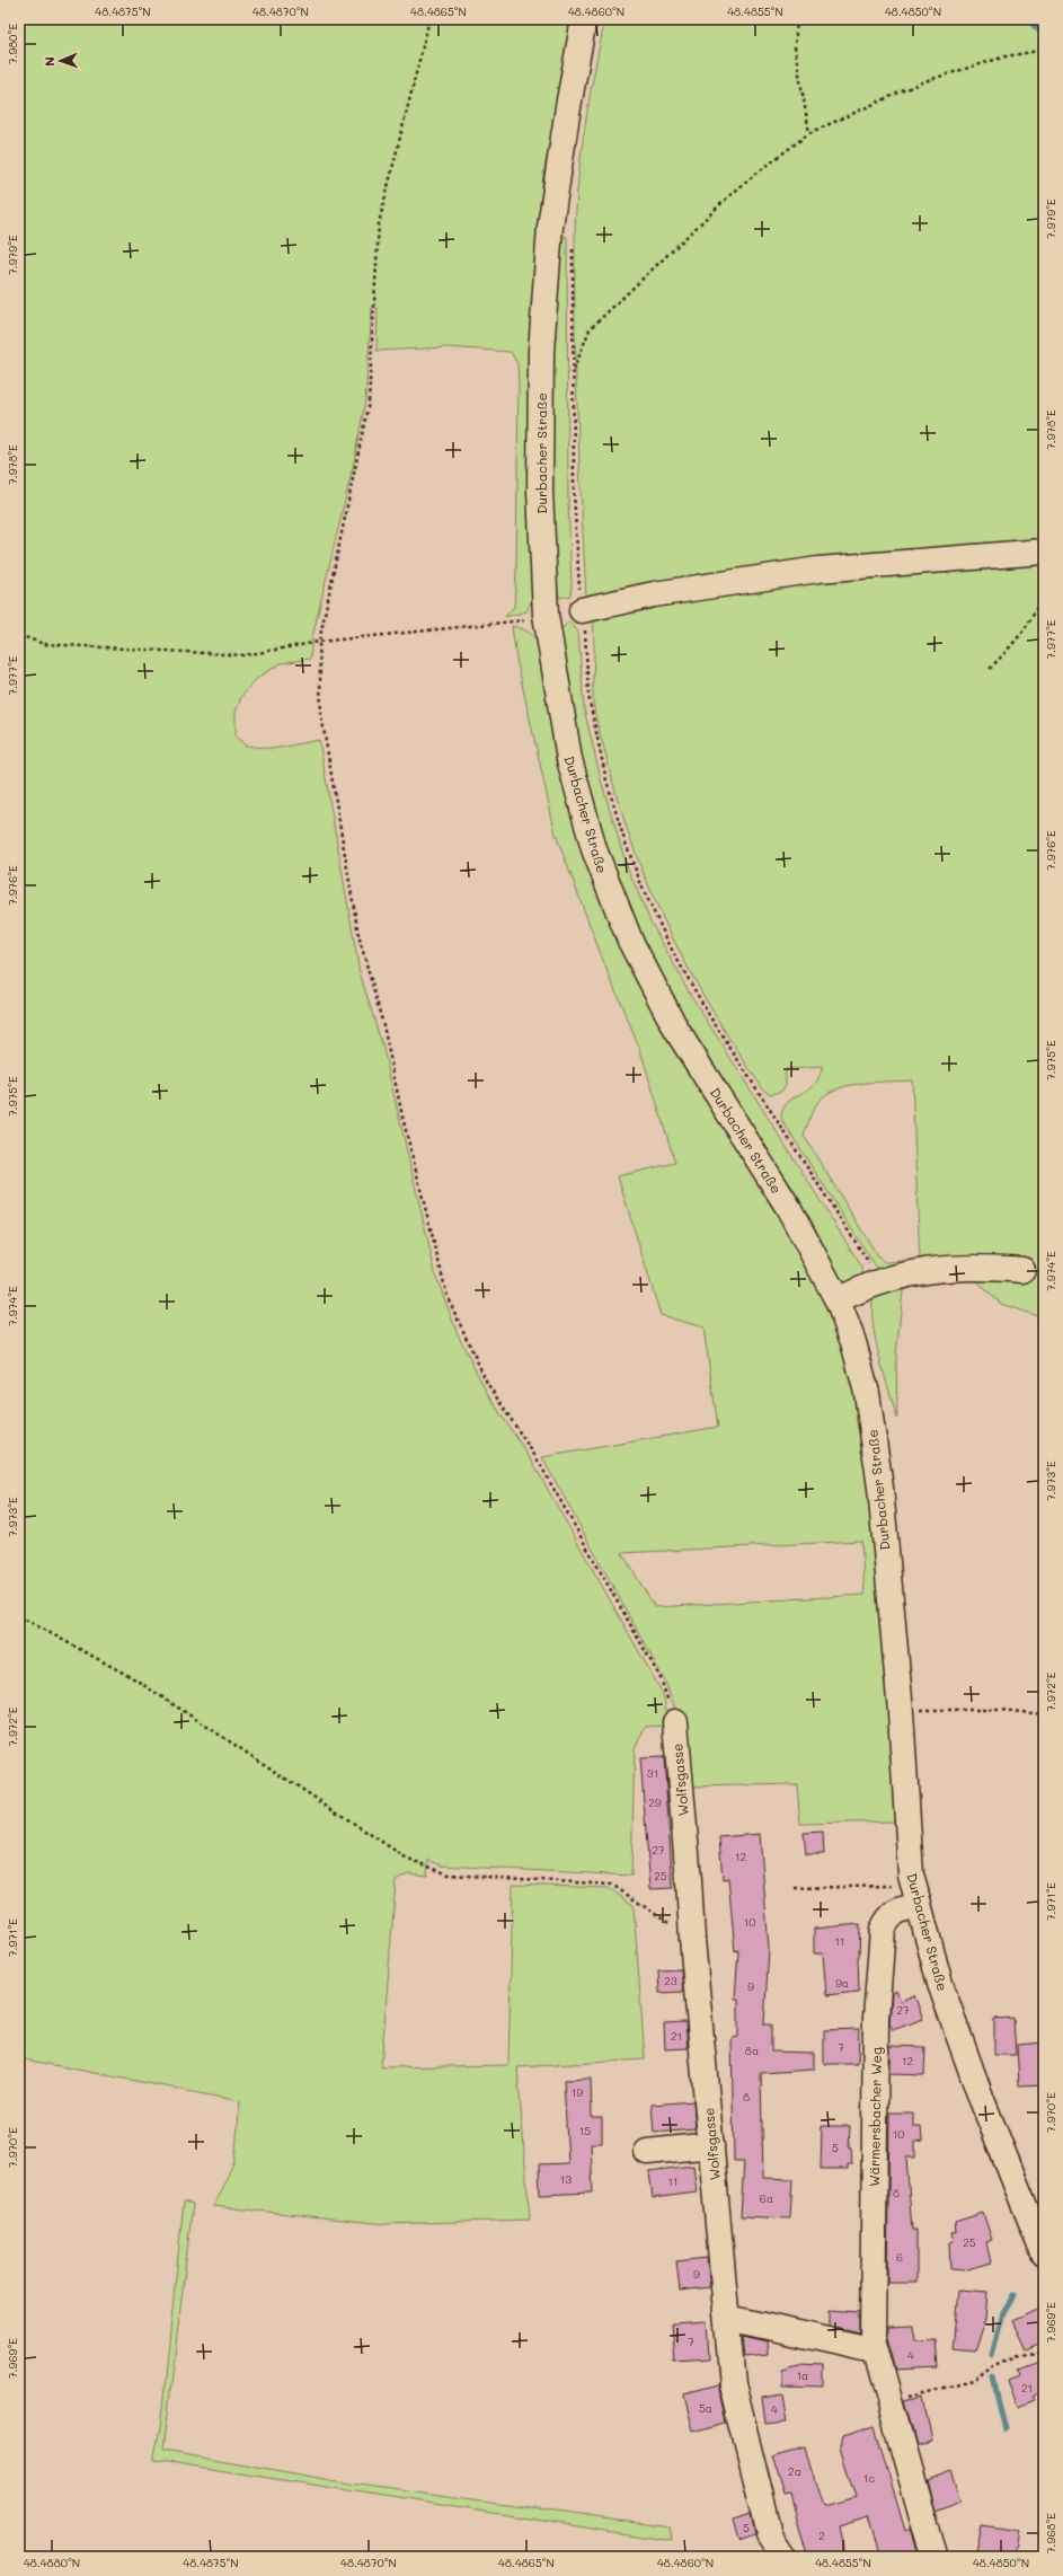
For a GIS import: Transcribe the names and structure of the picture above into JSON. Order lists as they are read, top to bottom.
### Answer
{
  "streets": {
    "street": ["Durbacher Straße", "Wolfsgasse", "Wärmersbacher Weg"]
  },
  "crossings": [
    ["Durbacher Straße", "Wärmersbacher Weg"]
  ],
  "house_numbers": [
    "31",
    "29",
    "27",
    "12",
    "25",
    "10",
    "11",
    "23",
    "9a",
    "9",
    "27",
    "21",
    "7",
    "8a",
    "12",
    "19",
    "8",
    "15",
    "10",
    "5",
    "13",
    "11",
    "8",
    "6a",
    "25",
    "6",
    "9",
    "7",
    "4",
    "1a",
    "21",
    "5a",
    "4",
    "2a",
    "1c",
    "5",
    "2"
  ],
  "north": "left",
  "coordinates": [
    "48.4875°N",
    "48.4870°N",
    "48.4865°N",
    "48.4860°N",
    "48.4855°N",
    "48.4850°N",
    "7.980°E",
    "7.979°E",
    "7.978°E",
    "7.977°E",
    "7.976°E",
    "7.975°E",
    "7.974°E",
    "7.973°E",
    "7.972°E",
    "7.971°E",
    "7.970°E",
    "7.969°E",
    "7.968°E",
    "48.4880°N"
  ]
}
